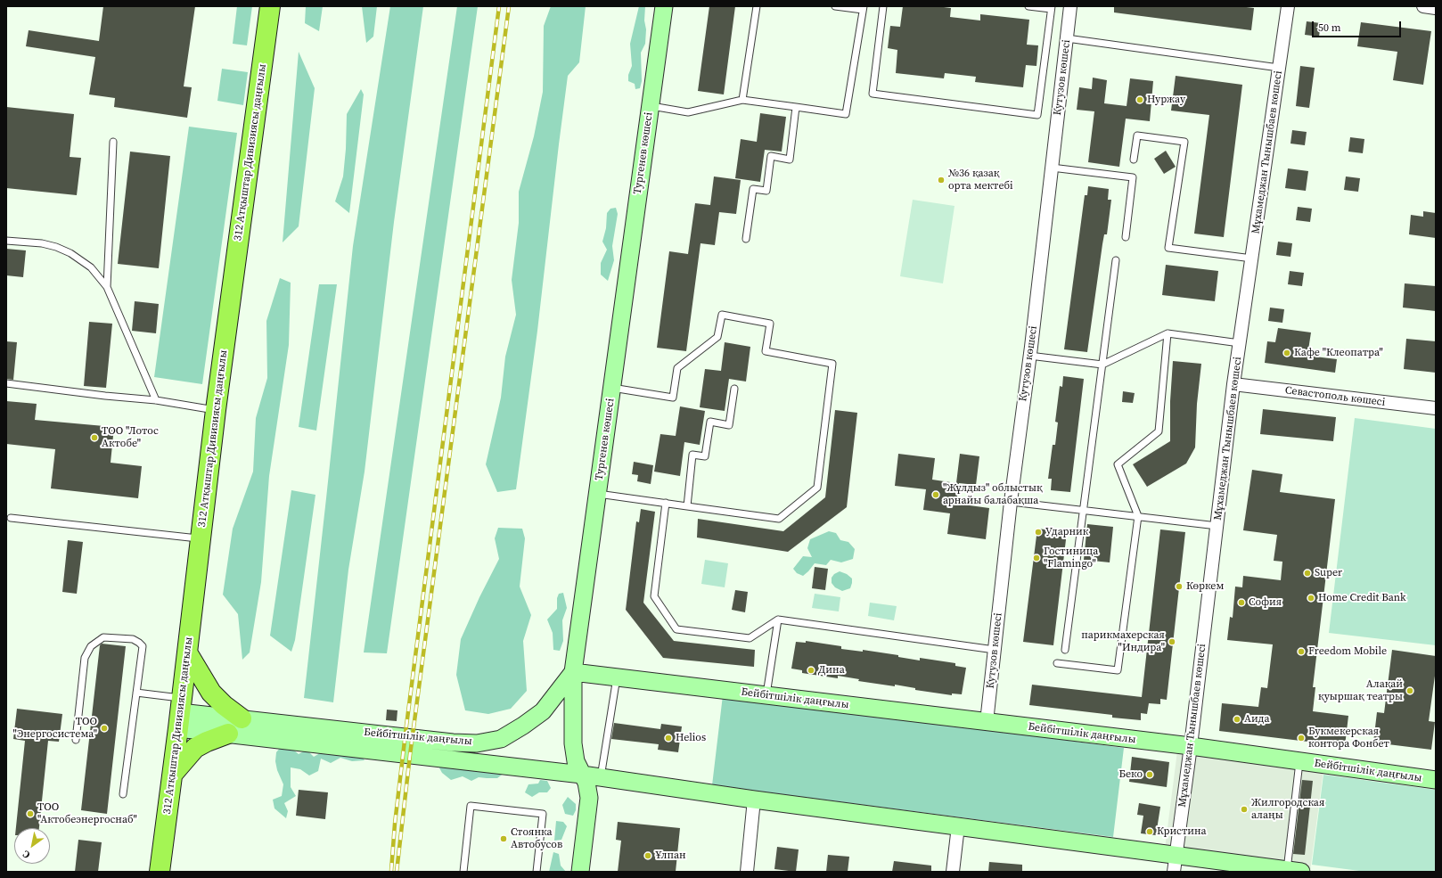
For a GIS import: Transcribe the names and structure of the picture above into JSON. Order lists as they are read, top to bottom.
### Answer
{
  "streets": {
    "highway": ["312 Атқыштар Дивизиясы даңғылы"],
    "main road": ["Тургенев көшесі", "Бейбітшілік даңғылы"],
    "street": ["Кутузов көшесі", "Мұхамеджан Тынышбаев көшесі", "Севастополь көшесі"]
  },
  "crossings": [
    ["Кутузов көшесі", "Бейбітшілік даңғылы"],
    ["312 Атқыштар Дивизиясы даңғылы", "Бейбітшілік даңғылы"],
    ["Мұхамеджан Тынышбаев көшесі", "Севастополь көшесі"],
    ["Мұхамеджан Тынышбаев көшесі", "Бейбітшілік даңғылы"],
    ["Тургенев көшесі", "Бейбітшілік даңғылы"]
  ],
  "places": [
    "Нуржау",
    "№36 қазақ орта мектебі",
    "Кафе \"Клеопатра\"",
    "ТОО \"Лотос Актобе\"",
    "\"Жұлдыз\" облыстық арнайы балабақша",
    "Ударник",
    "Гостиница \"Flamingo\"",
    "Super",
    "Көркем",
    "Home Credit Bank",
    "София",
    "парикмахерская \"Индира\"",
    "Freedom Mobile",
    "Дина",
    "Алақай қуыршақ театры",
    "Аида",
    "ТОО \"Энергосистема\"",
    "Helios",
    "Букмекерская контора Фонбет",
    "Беко",
    "Жилгородская алаңы",
    "ТОО \"Актобеэнергоснаб\"",
    "Кристина",
    "Стоянка Автобусов",
    "Ұлпан"
  ],
  "scale_bar": "50 m",
  "north": "bottom left"
}
